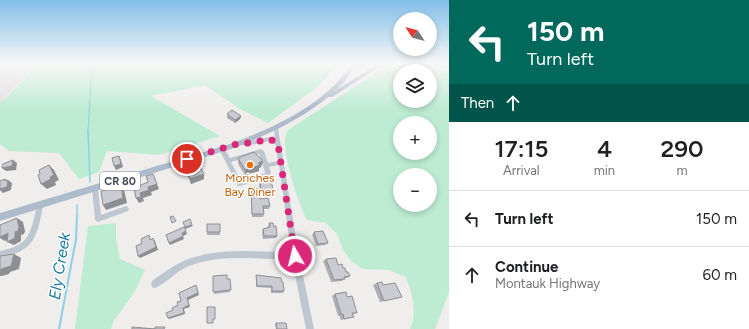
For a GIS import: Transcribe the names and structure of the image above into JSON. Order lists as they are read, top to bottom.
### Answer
{
  "streets": {
    "main road": ["CR 80"]
  },
  "water": ["Ely Creek"],
  "places": ["Moriches Bay Diner"],
  "north": "top left",
  "page": {
    "turn": ["150 m", "Turn left"],
    "map_buttons": ["+", "−"],
    "then": "Then",
    "eta": [
      "17:15",
      "Arrival",
      "4",
      "min",
      "290",
      "m"
    ],
    "list": [
      {
        "name": "Turn left",
        "value": "150 m"
      },
      {
        "name": "Continue",
        "note": "Montauk Highway",
        "value": "60 m"
      }
    ]
  }
}
